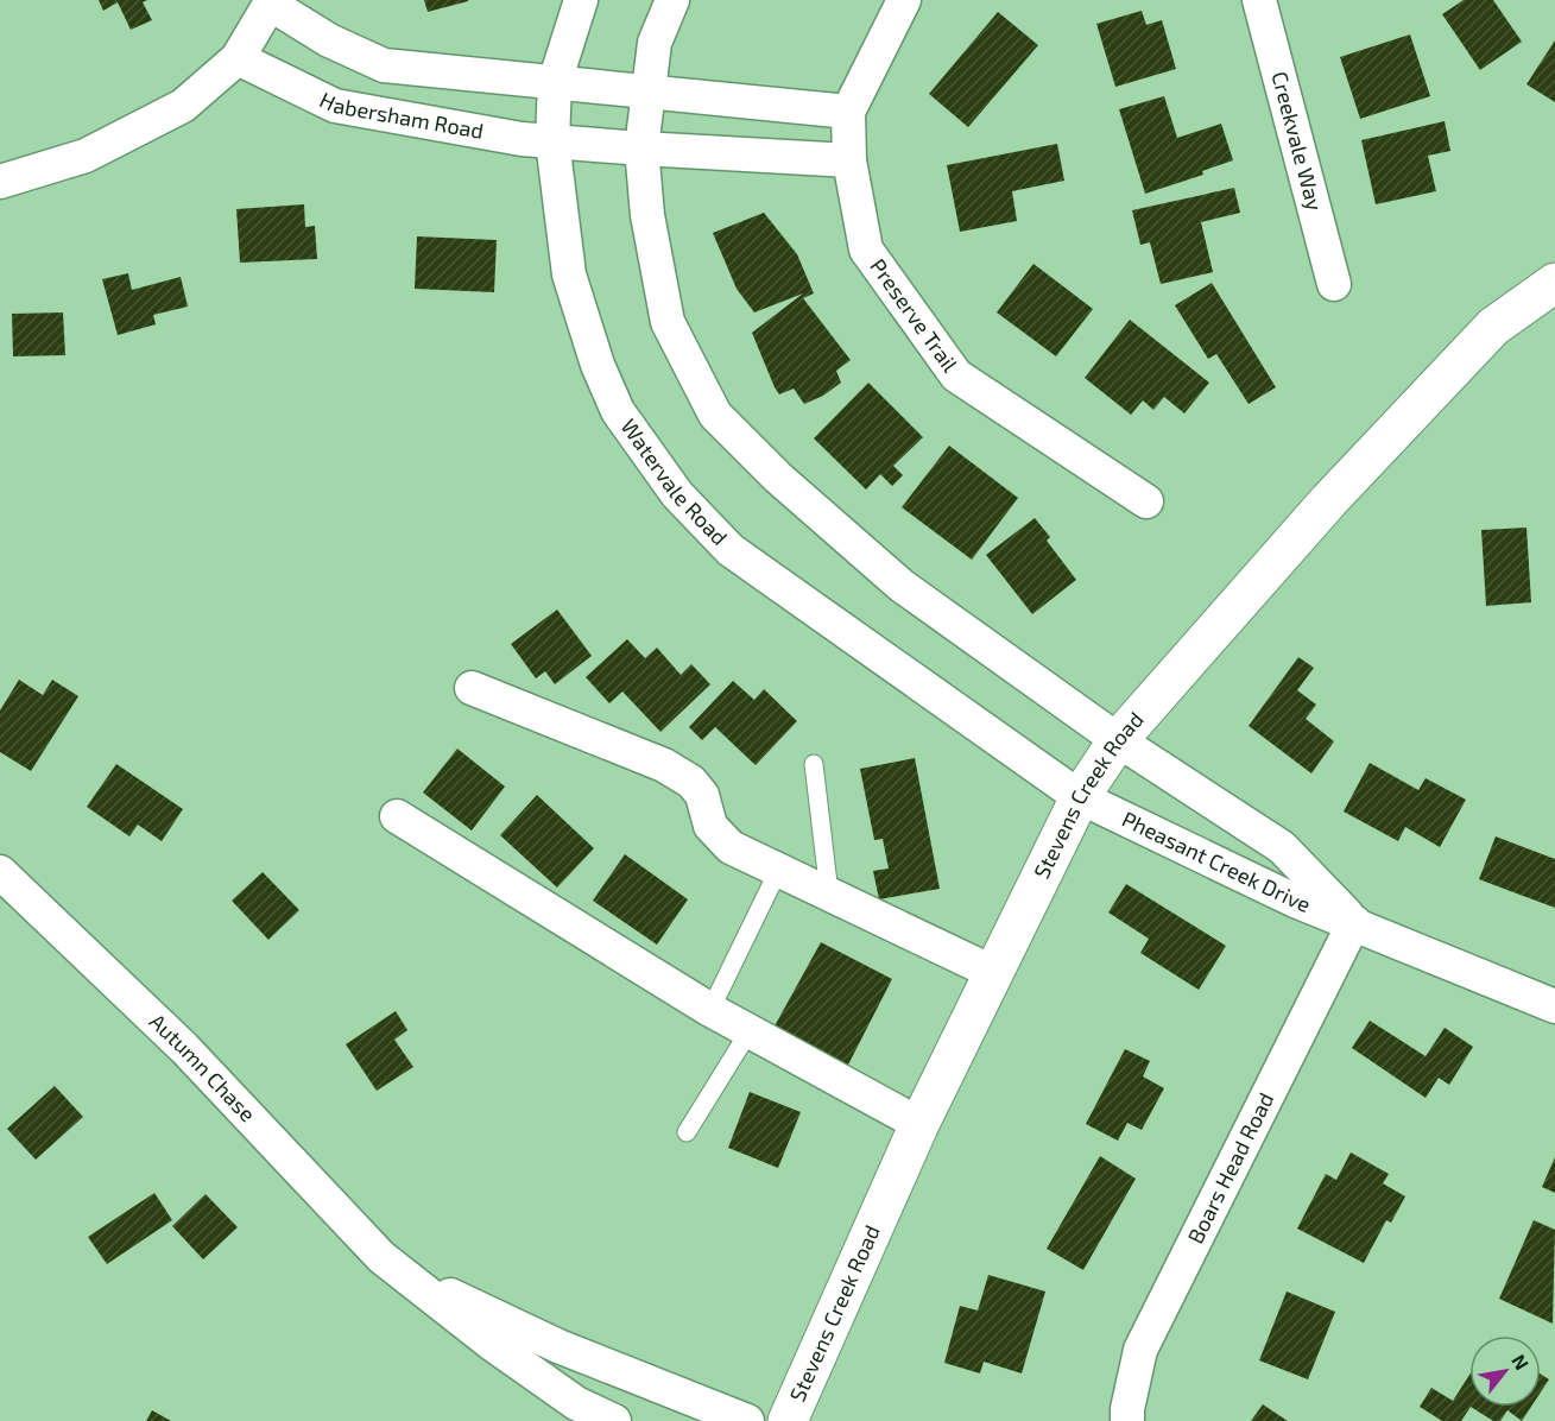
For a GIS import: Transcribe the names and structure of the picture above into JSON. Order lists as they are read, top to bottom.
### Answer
{
  "streets": {
    "street": [
      "Habersham Road",
      "Creekvale Way",
      "Preserve Trail",
      "Watervale Road",
      "Stevens Creek Road",
      "Pheasant Creek Drive",
      "Autumn Chase",
      "Boars Head Road"
    ]
  },
  "crossings": [
    ["Habersham Road", "Preserve Trail"],
    ["Habersham Road", "Watervale Road"],
    ["Watervale Road", "Stevens Creek Road"],
    ["Watervale Road", "Pheasant Creek Drive"],
    ["Stevens Creek Road", "Pheasant Creek Drive"],
    ["Pheasant Creek Drive", "Boars Head Road"]
  ],
  "north": "top right"
}
